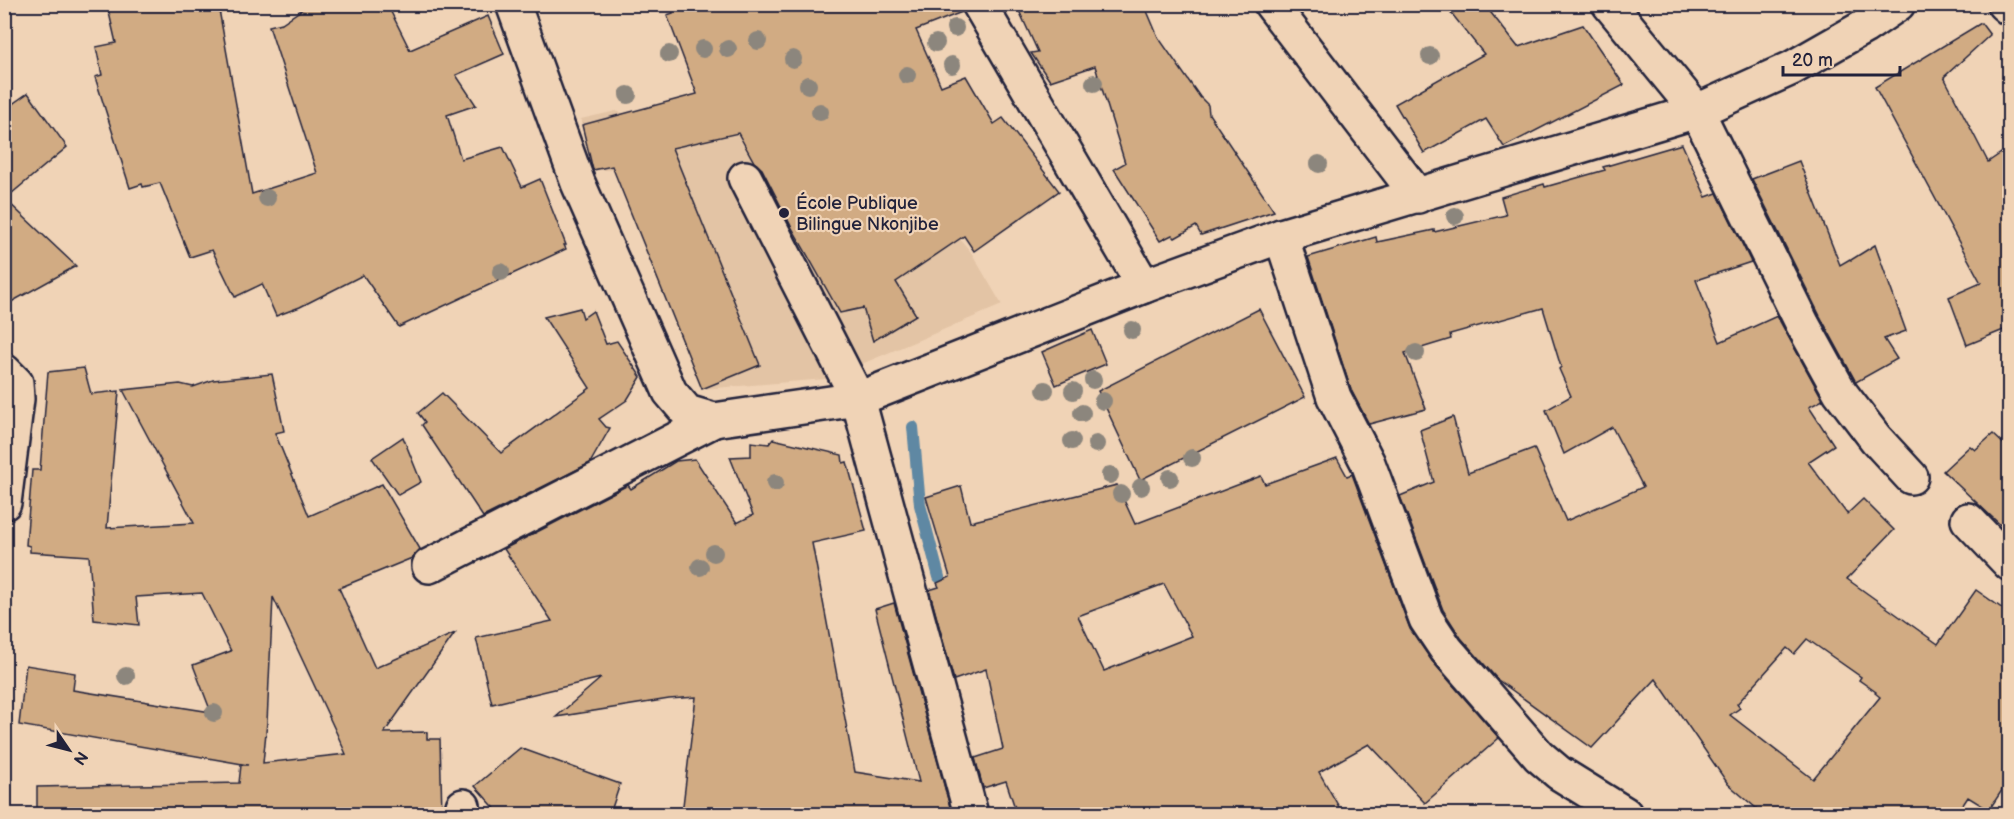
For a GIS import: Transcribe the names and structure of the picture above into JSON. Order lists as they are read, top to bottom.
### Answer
{
  "places": ["École Publique Bilingue Nkonjibe"],
  "scale_bar": "20 m",
  "north": "bottom right"
}
